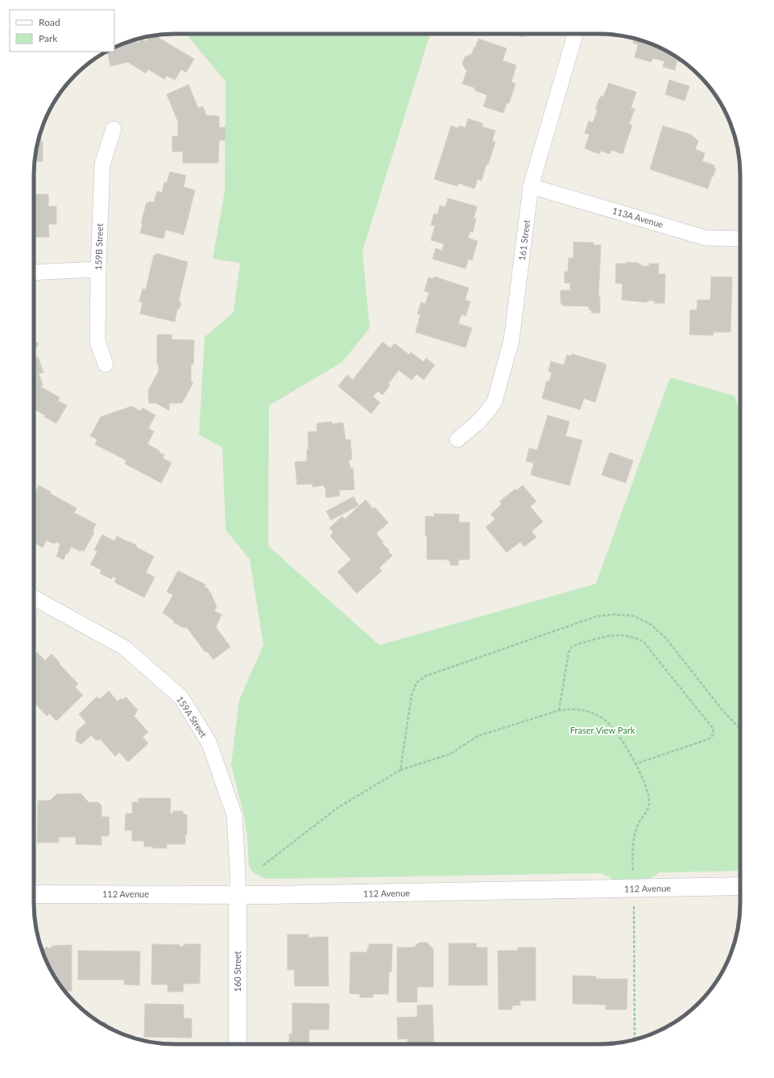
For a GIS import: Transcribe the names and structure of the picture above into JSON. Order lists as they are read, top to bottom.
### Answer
{
  "streets": {
    "street": [
      "113A Avenue",
      "161 Street",
      "159B Street",
      "159A Street",
      "112 Avenue",
      "160 Street"
    ]
  },
  "crossings": [
    ["113A Avenue", "161 Street"],
    ["159A Street", "112 Avenue"],
    ["159A Street", "160 Street"],
    ["112 Avenue", "160 Street"]
  ],
  "parks": ["Fraser View Park"],
  "legend": ["Road", "Park"]
}
